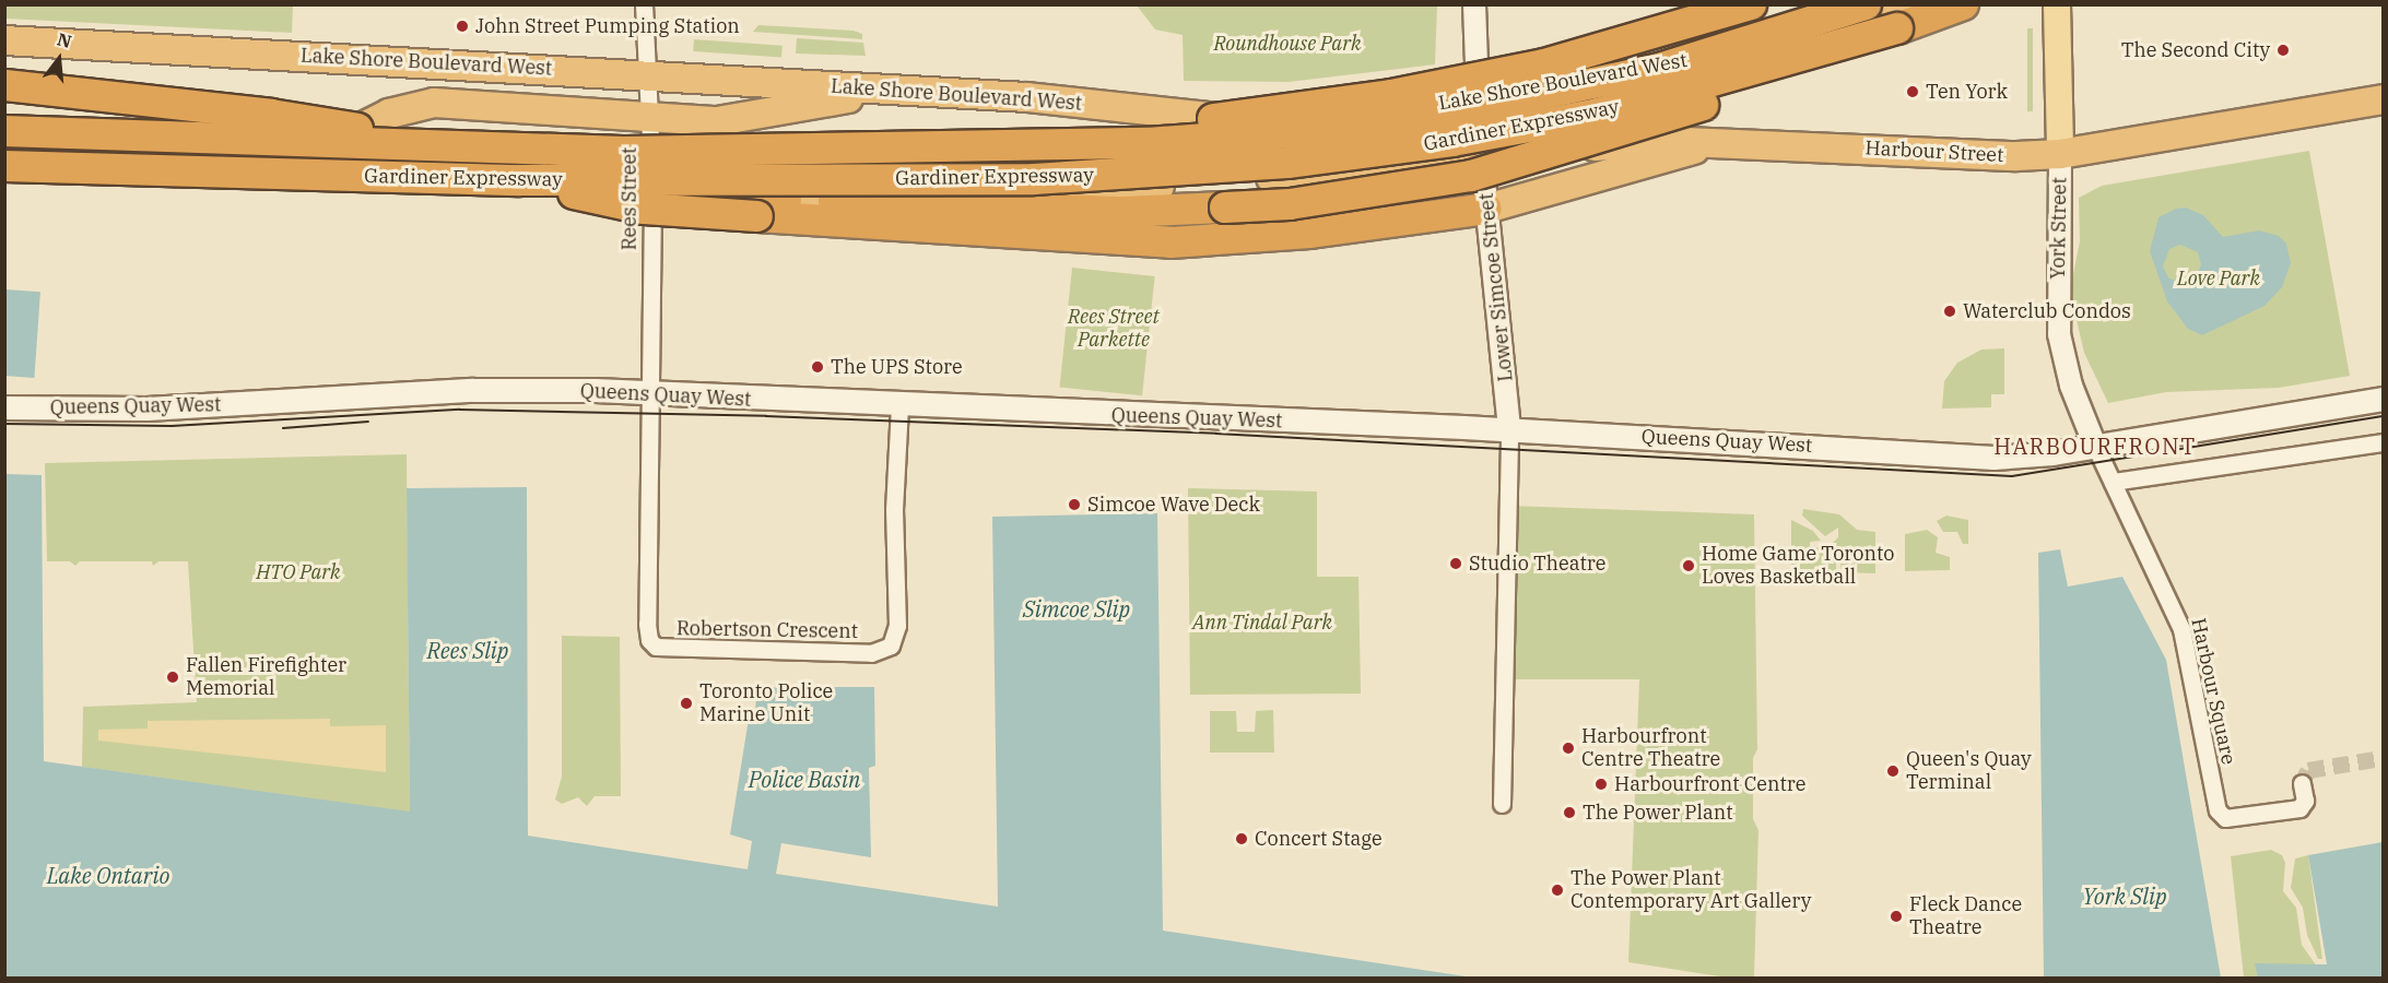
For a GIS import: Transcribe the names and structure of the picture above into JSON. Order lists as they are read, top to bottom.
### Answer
{
  "streets": {
    "highway": ["Lake Shore Boulevard West", "Gardiner Expressway", "Harbour Street"],
    "main road": ["York Street", "Queens Quay West"],
    "street": [
      "Rees Street",
      "Lower Simcoe Street",
      "Robertson Crescent",
      "Harbour Square"
    ]
  },
  "crossings": [
    ["Lake Shore Boulevard West", "Gardiner Expressway"],
    ["Lake Shore Boulevard West", "Rees Street"],
    ["Lake Shore Boulevard West", "Lower Simcoe Street"],
    ["Harbour Street", "York Street"],
    ["Harbour Street", "Lower Simcoe Street"],
    ["Rees Street", "Queens Quay West"],
    ["Rees Street", "Robertson Crescent"],
    ["York Street", "Queens Quay West"],
    ["York Street", "Harbour Square"],
    ["Lower Simcoe Street", "Queens Quay West"],
    ["Queens Quay West", "Robertson Crescent"],
    ["Queens Quay West", "Harbour Square"]
  ],
  "districts": ["HARBOURFRONT"],
  "water": [
    "Simcoe Slip",
    "Rees Slip",
    "Police Basin",
    "Lake Ontario",
    "York Slip"
  ],
  "parks": [
    "Roundhouse Park",
    "Love Park",
    "Rees Street Parkette",
    "HTO Park",
    "Ann Tindal Park"
  ],
  "places": [
    "John Street Pumping Station",
    "The Second City",
    "Ten York",
    "Waterclub Condos",
    "The UPS Store",
    "Simcoe Wave Deck",
    "Studio Theatre",
    "Home Game Toronto Loves Basketball",
    "Fallen Firefighter Memorial",
    "Toronto Police Marine Unit",
    "Harbourfront Centre Theatre",
    "Queen's Quay Terminal",
    "Harbourfront Centre",
    "The Power Plant",
    "Concert Stage",
    "The Power Plant Contemporary Art Gallery",
    "Fleck Dance Theatre"
  ],
  "north": "top"
}
